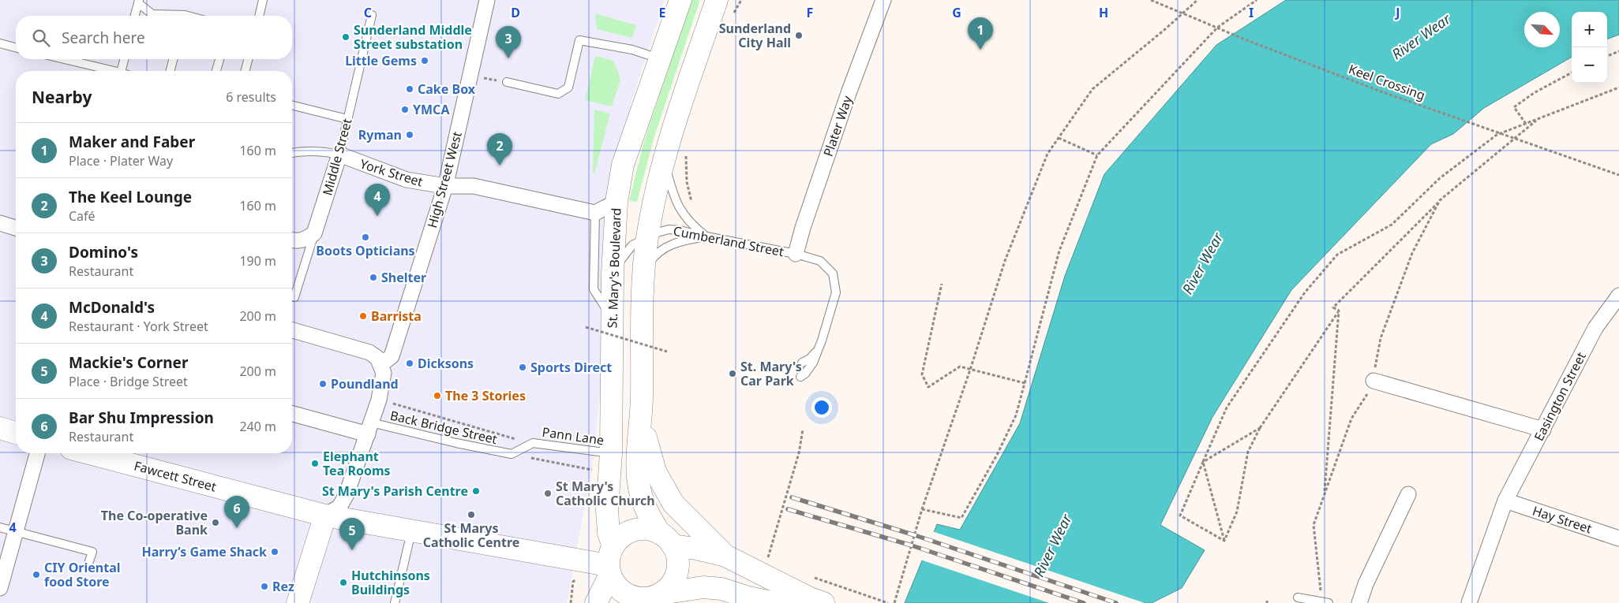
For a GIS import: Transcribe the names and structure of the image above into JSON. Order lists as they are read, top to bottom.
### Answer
{
  "streets": {
    "main road": ["St. Mary's Boulevard", "Fawcett Street"],
    "street": [
      "Plater Way",
      "Middle Street",
      "York Street",
      "High Street West",
      "Easington Street",
      "Hay Street"
    ],
    "lane": ["Cumberland Street", "Back Bridge Street", "Pann Lane"],
    "path": ["Keel Crossing"]
  },
  "crossings": [
    ["Plater Way", "Cumberland Street"],
    ["Middle Street", "York Street"],
    ["York Street", "High Street West"],
    ["High Street West", "Back Bridge Street"],
    ["High Street West", "Fawcett Street"],
    ["Cumberland Street", "St. Mary's Boulevard"],
    ["St. Mary's Boulevard", "Pann Lane"],
    ["St. Mary's Boulevard", "Fawcett Street"],
    ["Easington Street", "Hay Street"],
    ["Back Bridge Street", "Pann Lane"]
  ],
  "water": ["River Wear"],
  "places": [
    "Sunderland City Hall",
    "Sunderland Middle Street substation",
    "Little Gems",
    "Cake Box",
    "YMCA",
    "Ryman",
    "Boots Opticians",
    "Shelter",
    "Barrista",
    "Dicksons",
    "Sports Direct",
    "St. Mary's Car Park",
    "Poundland",
    "The 3 Stories",
    "Elephant Tea Rooms",
    "St Mary's Parish Centre",
    "St Mary's Catholic Church",
    "St Marys Catholic Centre",
    "The Co-operative Bank",
    "Harry’s Game Shack",
    "CIY Oriental food Store",
    "Hutchinsons Buildings",
    "Rez"
  ],
  "north": "bottom right",
  "page": {
    "map_buttons": ["+", "−"],
    "search": "Search here",
    "pins": [
      "1",
      "3",
      "2",
      "4",
      "6",
      "5"
    ],
    "heading": ["Nearby", "6 results"],
    "list": [
      {
        "mark": "1",
        "name": "Maker and Faber",
        "note": "Place · Plater Way",
        "value": "160 m"
      },
      {
        "mark": "2",
        "name": "The Keel Lounge",
        "note": "Café",
        "value": "160 m"
      },
      {
        "mark": "3",
        "name": "Domino's",
        "note": "Restaurant",
        "value": "190 m"
      },
      {
        "mark": "4",
        "name": "McDonald's",
        "note": "Restaurant · York Street",
        "value": "200 m"
      },
      {
        "mark": "5",
        "name": "Mackie's Corner",
        "note": "Place · Bridge Street",
        "value": "200 m"
      },
      {
        "mark": "6",
        "name": "Bar Shu Impression",
        "note": "Restaurant",
        "value": "240 m"
      }
    ]
  },
  "grid": {
    "columns": [
      "C",
      "D",
      "E",
      "F",
      "G",
      "H",
      "I",
      "J"
    ],
    "rows": ["4"]
  }
}
